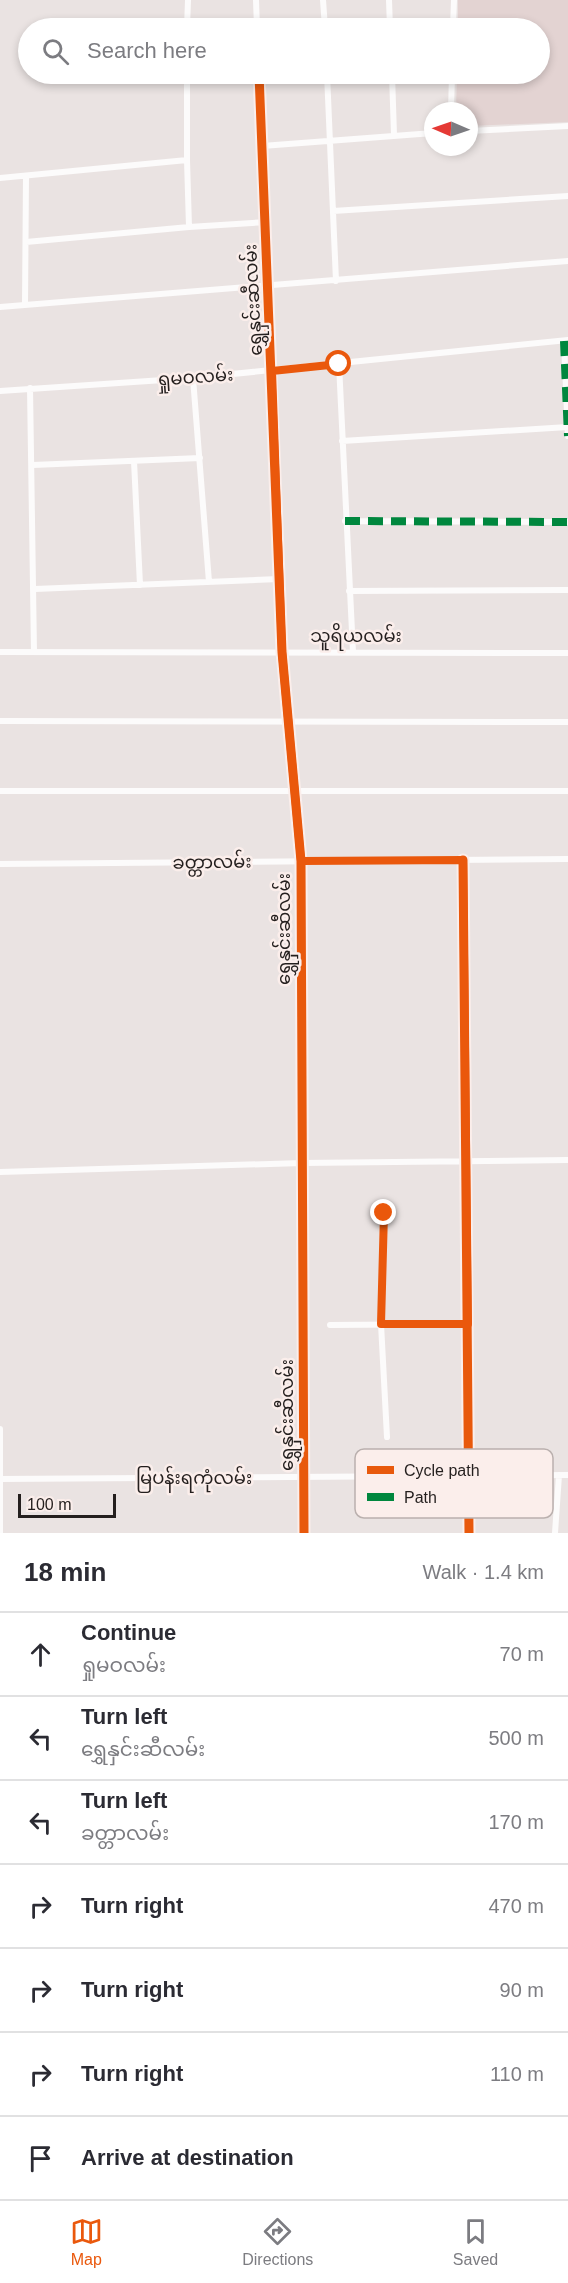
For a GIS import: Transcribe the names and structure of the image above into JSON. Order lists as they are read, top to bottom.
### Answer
{
  "streets": {
    "street": [
      "ရွှေနှင်းဆီလမ်း",
      "ရှုမဝလမ်း",
      "သူရိယလမ်း",
      "ခတ္တာလမ်း",
      "မြပန်းရကုံလမ်း"
    ]
  },
  "crossings": [
    ["ရွှေနှင်းဆီလမ်း", "ရှုမဝလမ်း"],
    ["ရွှေနှင်းဆီလမ်း", "သူရိယလမ်း"],
    ["ရွှေနှင်းဆီလမ်း", "ခတ္တာလမ်း"],
    ["ရွှေနှင်းဆီလမ်း", "မြပန်းရကုံလမ်း"]
  ],
  "legend": ["Cycle path", "Path"],
  "scale_bar": "100 m",
  "north": "left",
  "page": {
    "search": "Search here",
    "scale": "100 m",
    "heading": ["18 min", "Walk · 1.4 km"],
    "list": [
      ["Continue", "ရှုမဝလမ်း", "70 m"],
      ["Turn left", "ရွှေနှင်းဆီလမ်း", "500 m"],
      ["Turn left", "ခတ္တာလမ်း", "170 m"],
      ["Turn right", "470 m"],
      ["Turn right", "90 m"],
      ["Turn right", "110 m"],
      "Arrive at destination"
    ],
    "nav": ["Map", "Directions", "Saved"]
  }
}
